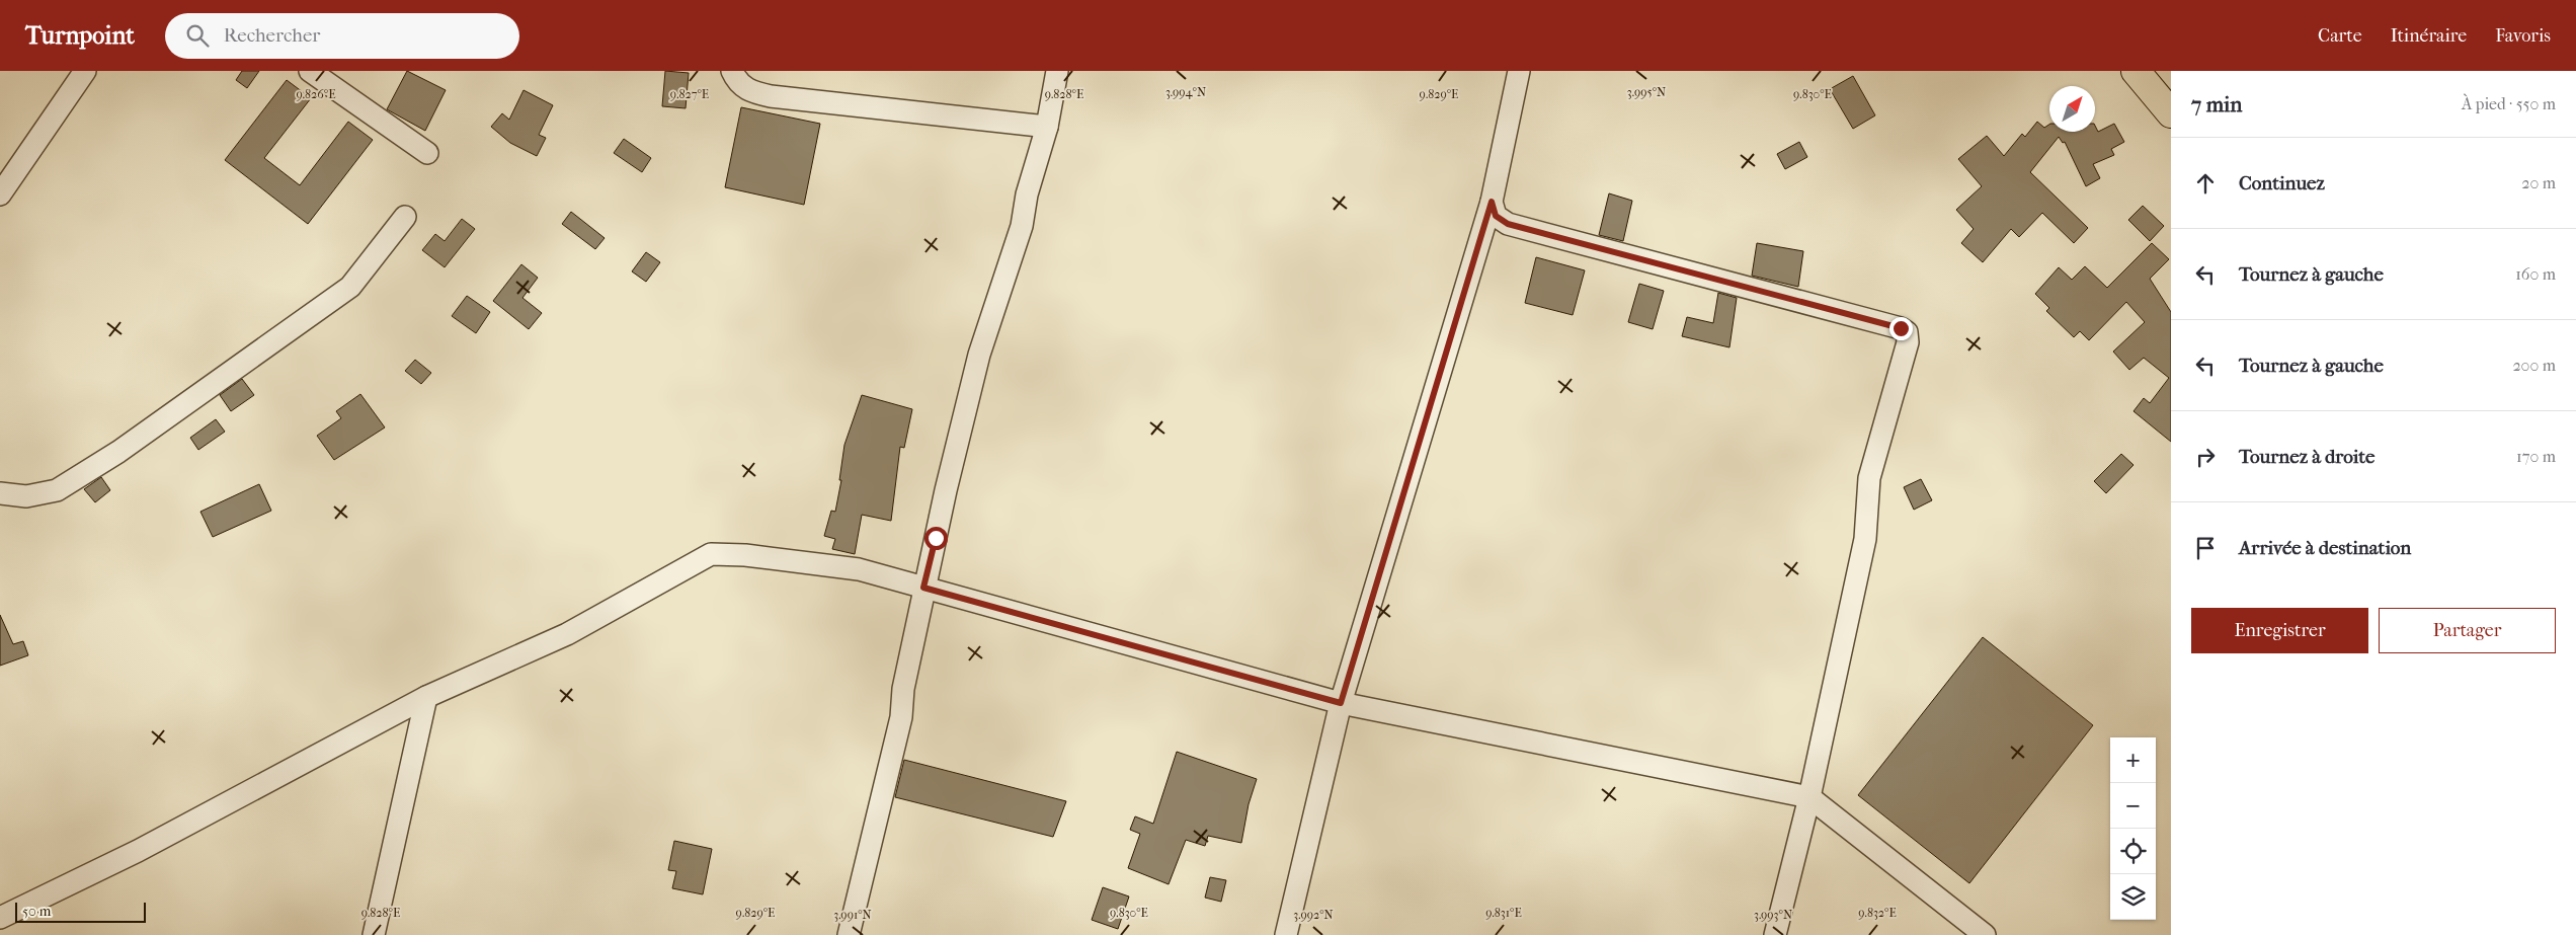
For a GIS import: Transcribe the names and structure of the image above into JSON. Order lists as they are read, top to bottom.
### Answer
{
  "scale_bar": "50 m",
  "north": "top right",
  "page": {
    "header": "Turnpoint",
    "search": "Rechercher",
    "nav": ["Carte", "Itinéraire", "Favoris"],
    "heading": ["7 min", "À pied · 550 m"],
    "list": [
      ["Continuez", "20 m"],
      ["Tournez à gauche", "160 m"],
      ["Tournez à gauche", "200 m"],
      ["Tournez à droite", "170 m"],
      "Arrivée à destination"
    ],
    "buttons": ["Enregistrer", "Partager"],
    "map_buttons": ["+", "−"],
    "scale": "50 m"
  },
  "coordinates": [
    "3.995°N",
    "3.994°N",
    "9.826°E",
    "9.827°E",
    "9.828°E",
    "9.829°E",
    "9.830°E",
    "9.831°E",
    "9.832°E",
    "3.991°N",
    "3.992°N",
    "3.993°N"
  ]
}
